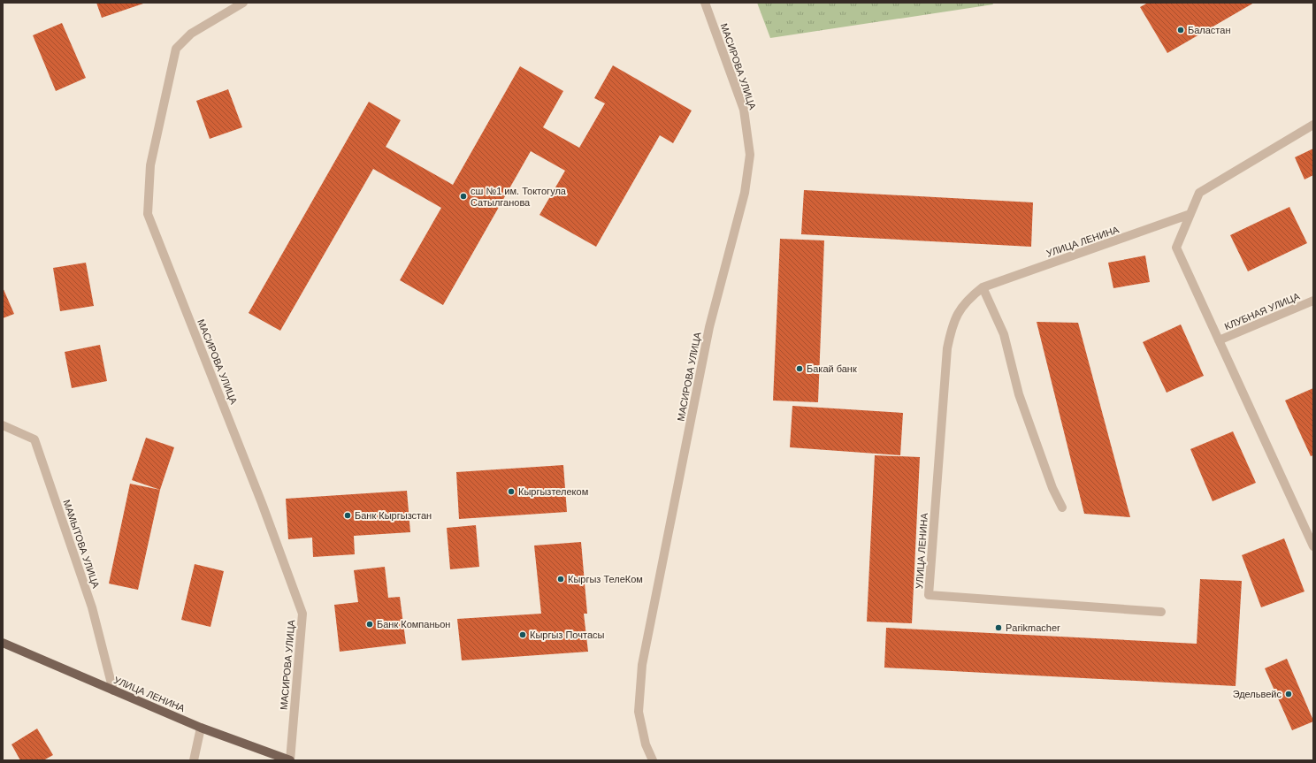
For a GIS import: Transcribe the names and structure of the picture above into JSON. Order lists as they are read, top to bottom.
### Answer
{
  "streets": {
    "main road": ["УЛИЦА ЛЕНИНА"],
    "street": ["МАСИРОВА УЛИЦА", "КЛУБНАЯ УЛИЦА", "МАМЫТОВА УЛИЦА"]
  },
  "crossings": [
    ["МАСИРОВА УЛИЦА", "УЛИЦА ЛЕНИНА"],
    ["УЛИЦА ЛЕНИНА", "МАМЫТОВА УЛИЦА"]
  ],
  "places": [
    "Баластан",
    "сш №1 им. Токтогула Сатылганова",
    "Бакай банк",
    "Кыргызтелеком",
    "Банк Кыргызстан",
    "Кыргыз ТелеКом",
    "Банк Компаньон",
    "Parikmacher",
    "Кыргыз Почтасы",
    "Эдельвейс"
  ]
}
